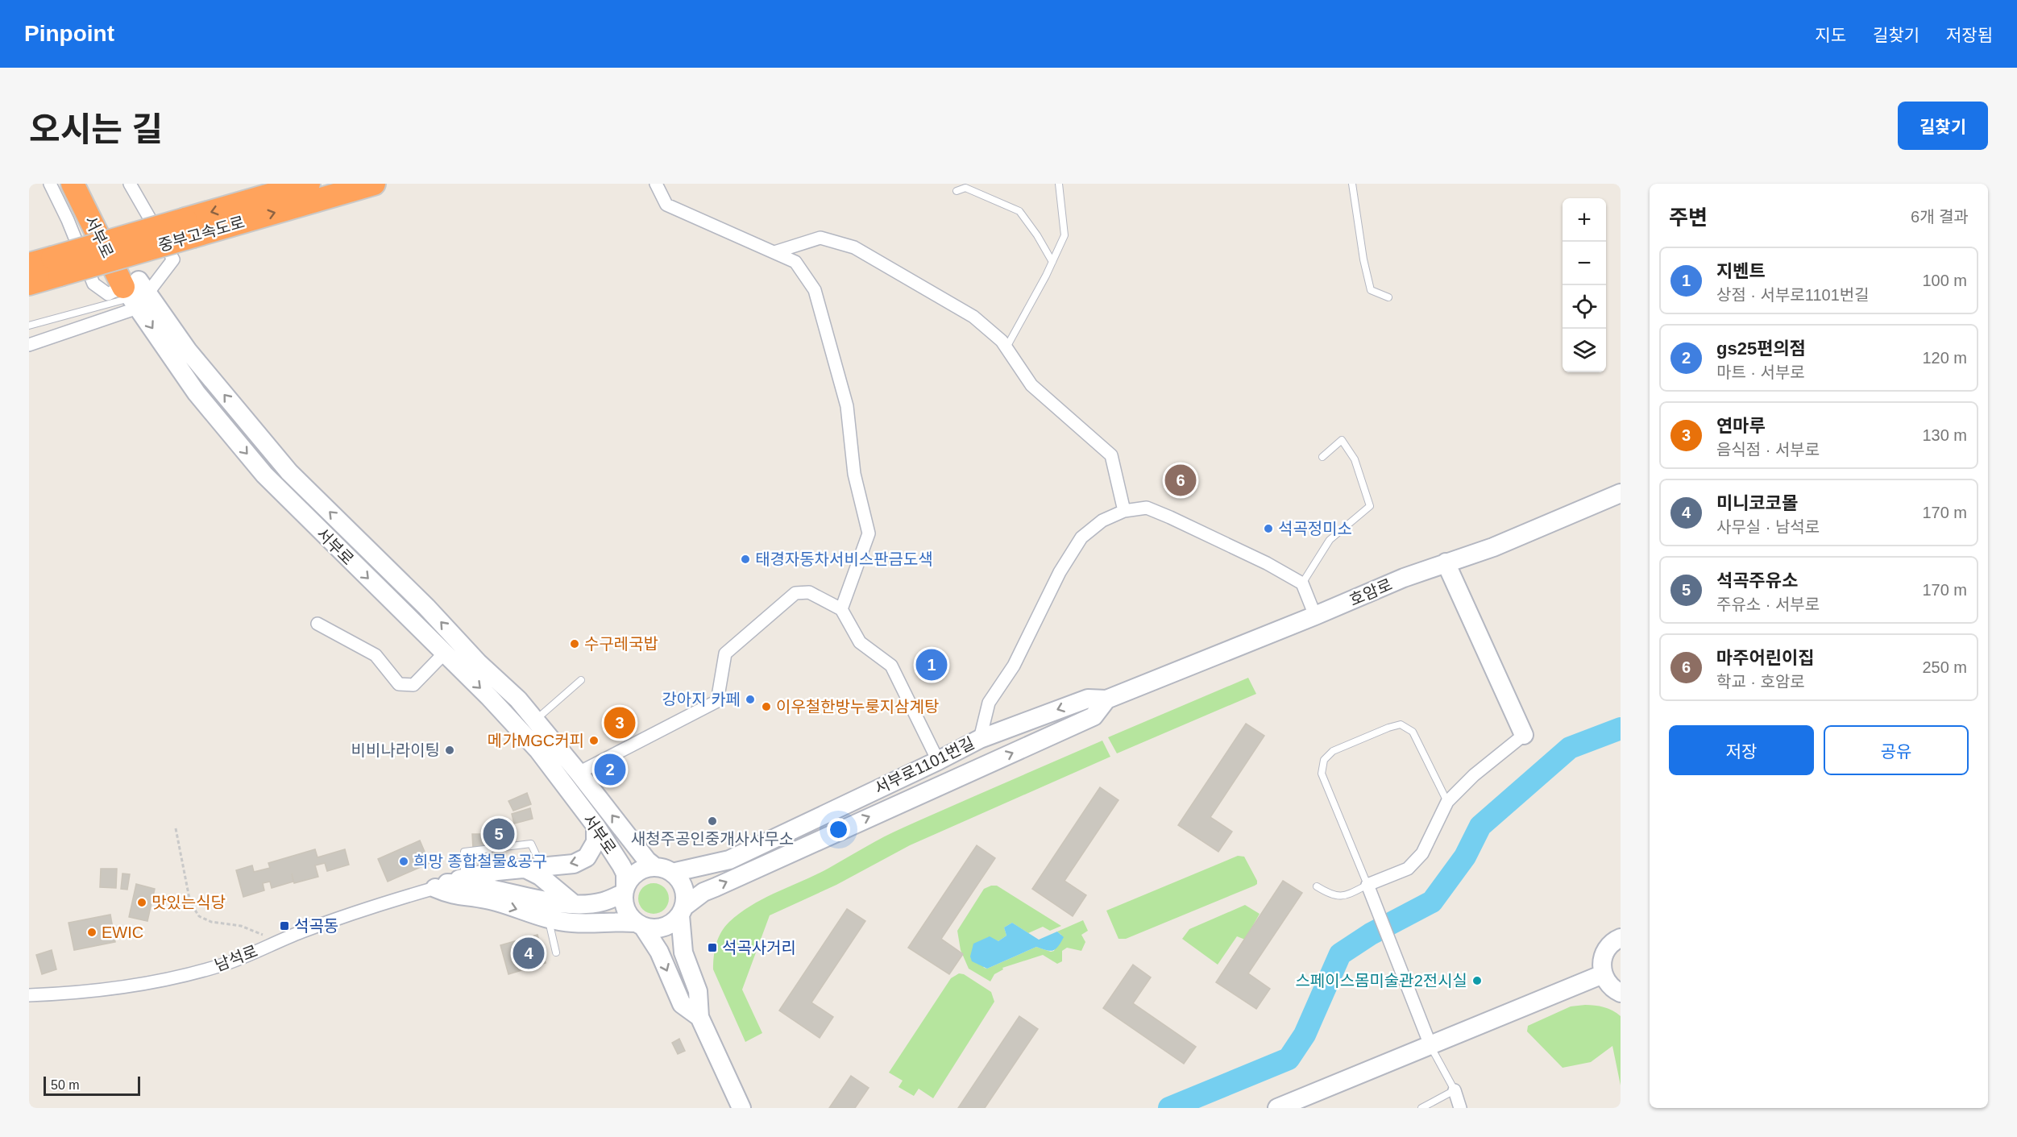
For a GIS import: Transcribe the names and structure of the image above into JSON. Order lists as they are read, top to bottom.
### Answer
{
  "streets": {
    "highway": ["중부고속도로", "서부로"],
    "street": ["호암로", "서부로1101번길", "남석로"]
  },
  "crossings": [
    ["서부로", "서부로1101번길"]
  ],
  "places": {
    "other": [
      "석곡정미소",
      "태경자동차서비스판금도색",
      "수구레국밥",
      "강아지 카페",
      "이우철한방누룽지삼계탕",
      "메가MGC커피",
      "비비나라이팅",
      "새청주공인중개사사무소",
      "희망 종합철물&공구",
      "맛있는식당",
      "EWIC",
      "스페이스몸미술관2전시실"
    ],
    "transit": ["석곡동", "석곡사거리"]
  },
  "scale_bar": "50 m",
  "page": {
    "header": "Pinpoint",
    "nav": ["지도", "길찾기", "저장됨"],
    "title": "오시는 길",
    "buttons": [
      "길찾기",
      ["저장", "공유"]
    ],
    "heading": ["주변", "6개 결과"],
    "map_buttons": ["+", "−"],
    "list": [
      {
        "mark": "1",
        "name": "지벤트",
        "note": "상점 · 서부로1101번길",
        "value": "100 m"
      },
      {
        "mark": "2",
        "name": "gs25편의점",
        "note": "마트 · 서부로",
        "value": "120 m"
      },
      {
        "mark": "3",
        "name": "연마루",
        "note": "음식점 · 서부로",
        "value": "130 m"
      },
      {
        "mark": "4",
        "name": "미니코코몰",
        "note": "사무실 · 남석로",
        "value": "170 m"
      },
      {
        "mark": "5",
        "name": "석곡주유소",
        "note": "주유소 · 서부로",
        "value": "170 m"
      },
      {
        "mark": "6",
        "name": "마주어린이집",
        "note": "학교 · 호암로",
        "value": "250 m"
      }
    ],
    "pins": [
      "6",
      "1",
      "3",
      "2",
      "5",
      "4"
    ],
    "scale": "50 m"
  }
}
